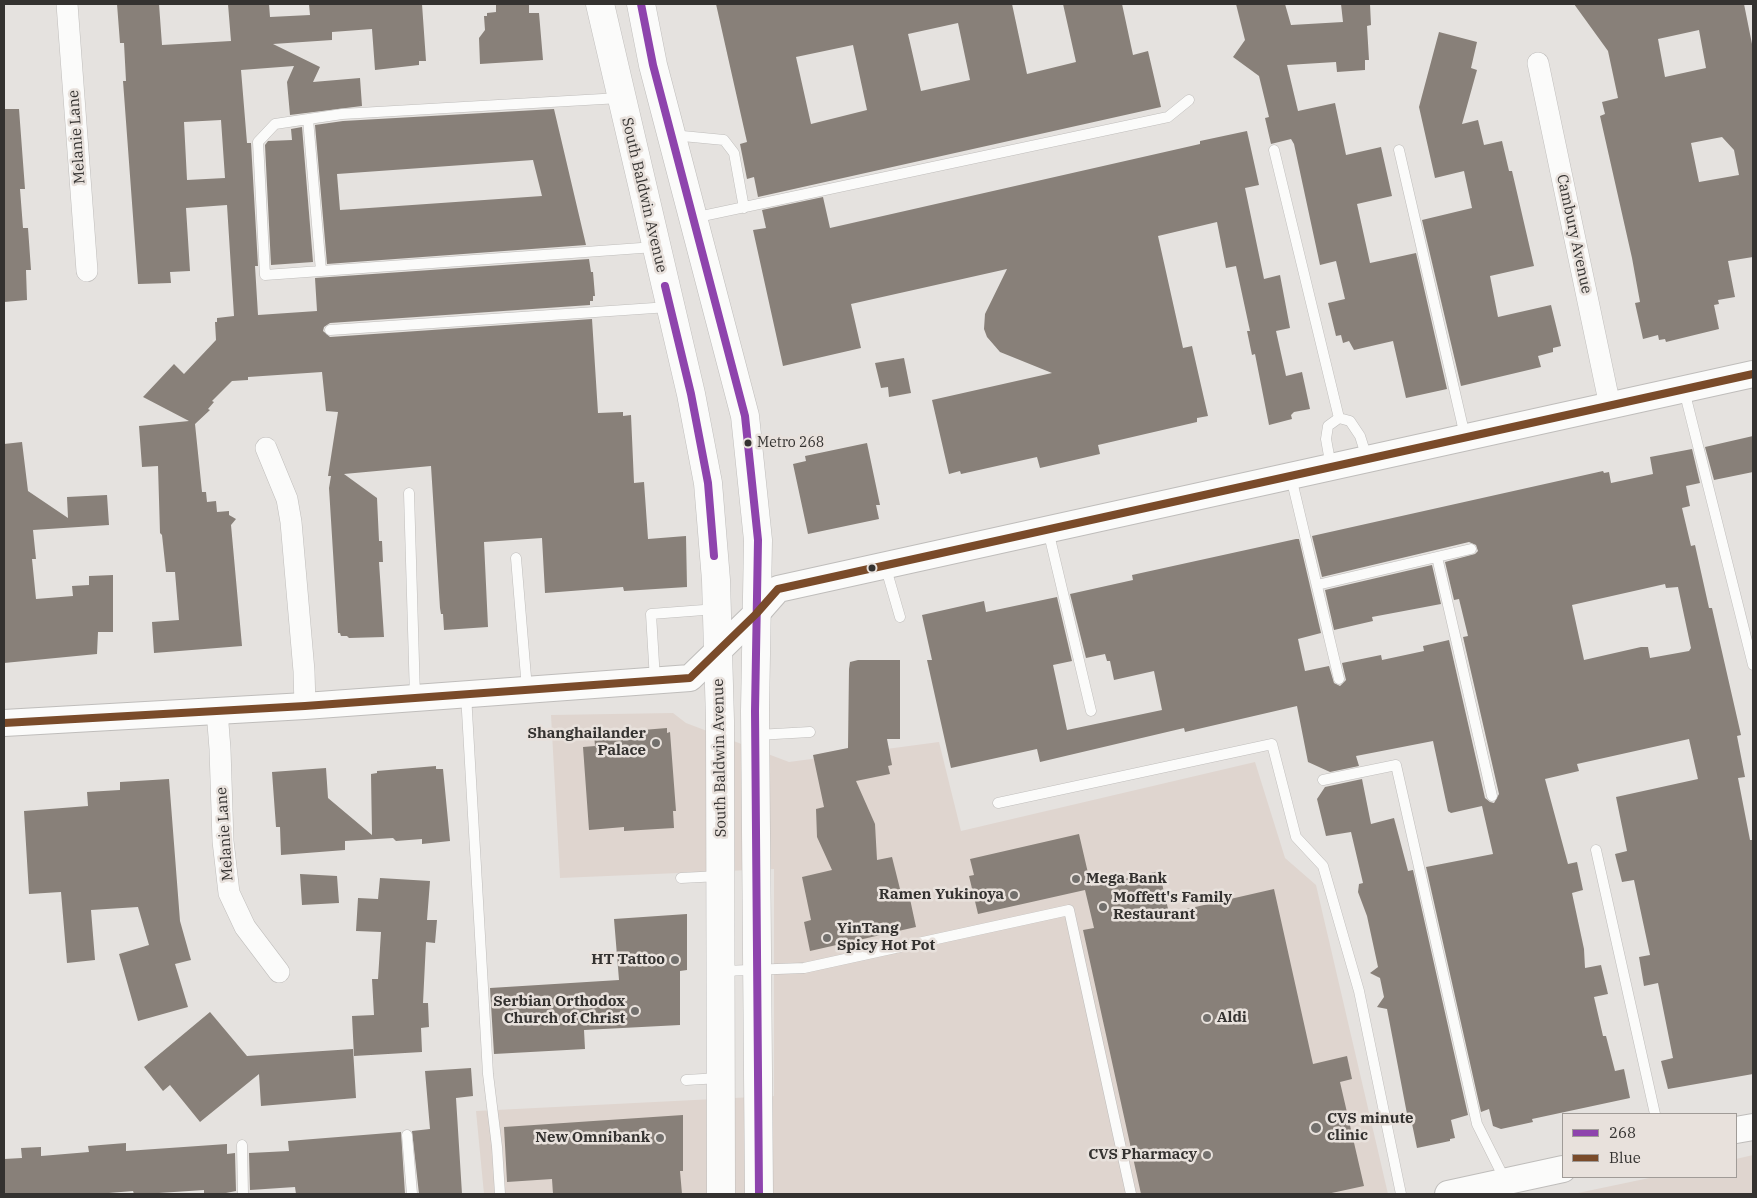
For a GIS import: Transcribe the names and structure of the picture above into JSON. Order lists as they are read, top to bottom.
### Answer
{
  "streets": {
    "main road": ["South Baldwin Avenue"],
    "street": ["Melanie Lane", "Cambury Avenue"]
  },
  "places": [
    "Metro 268",
    "Shanghailander Palace",
    "Mega Bank",
    "Ramen Yukinoya",
    "Moffett's Family Restaurant",
    "YinTang Spicy Hot Pot",
    "HT Tattoo",
    "Serbian Orthodox Church of Christ",
    "Aldi",
    "CVS minute clinic",
    "New Omnibank",
    "CVS Pharmacy"
  ],
  "lines": ["transit line 268", "transit line Blue"],
  "legend": ["268", "Blue"]
}
